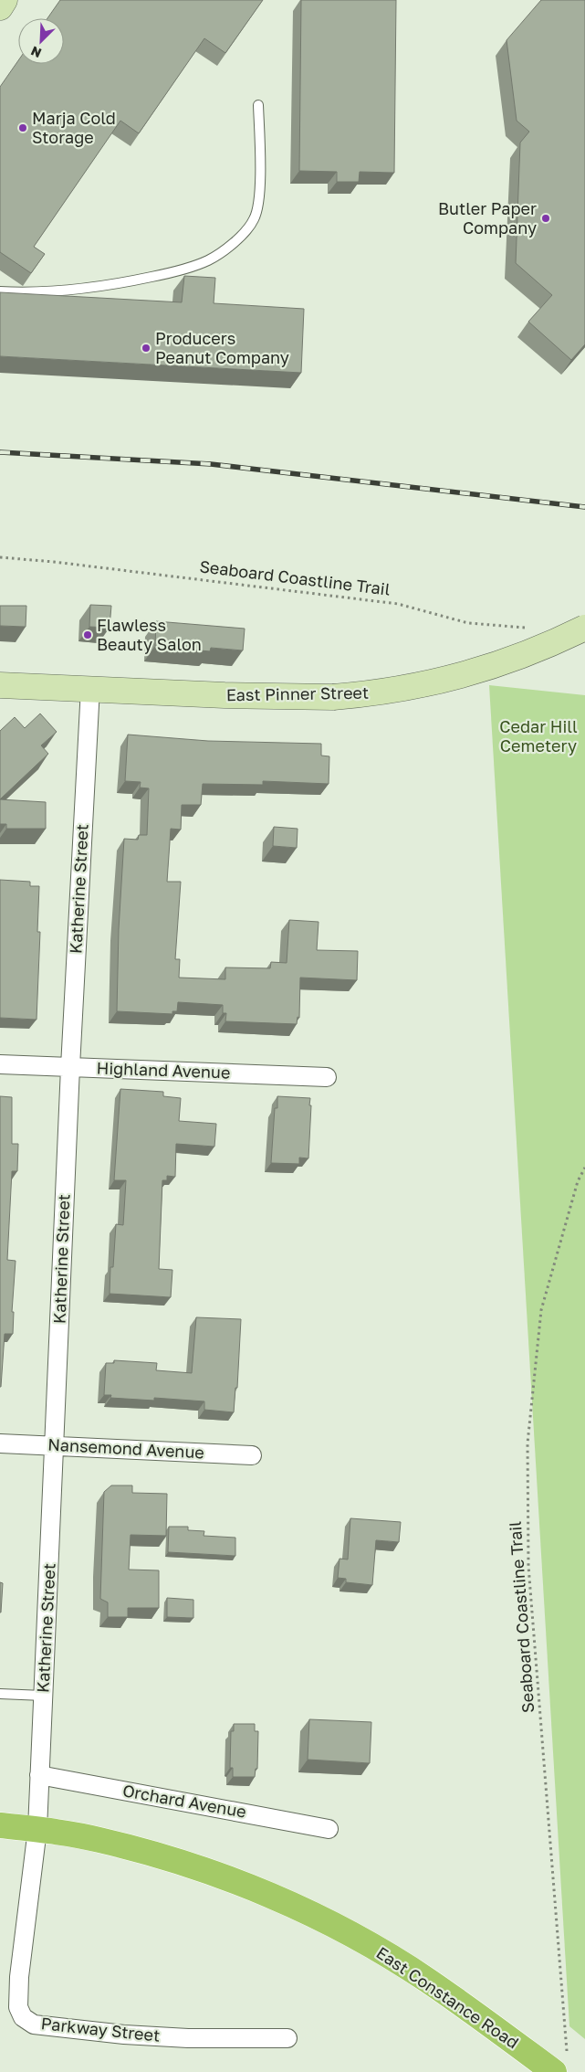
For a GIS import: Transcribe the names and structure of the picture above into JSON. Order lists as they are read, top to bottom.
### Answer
{
  "streets": {
    "main road": ["East Pinner Street", "East Constance Road"],
    "street": [
      "Katherine Street",
      "Highland Avenue",
      "Nansemond Avenue",
      "Orchard Avenue",
      "Parkway Street"
    ],
    "path": ["Seaboard Coastline Trail"]
  },
  "crossings": [
    ["Seaboard Coastline Trail", "East Constance Road"],
    ["East Pinner Street", "Katherine Street"],
    ["Katherine Street", "Highland Avenue"],
    ["Katherine Street", "Nansemond Avenue"],
    ["Katherine Street", "Orchard Avenue"],
    ["Katherine Street", "East Constance Road"],
    ["Katherine Street", "Parkway Street"],
    ["East Constance Road", "Parkway Street"]
  ],
  "parks": ["Cedar Hill Cemetery"],
  "places": [
    "Marja Cold Storage",
    "Butler Paper Company",
    "Producers Peanut Company",
    "Flawless Beauty Salon"
  ],
  "north": "bottom left"
}
